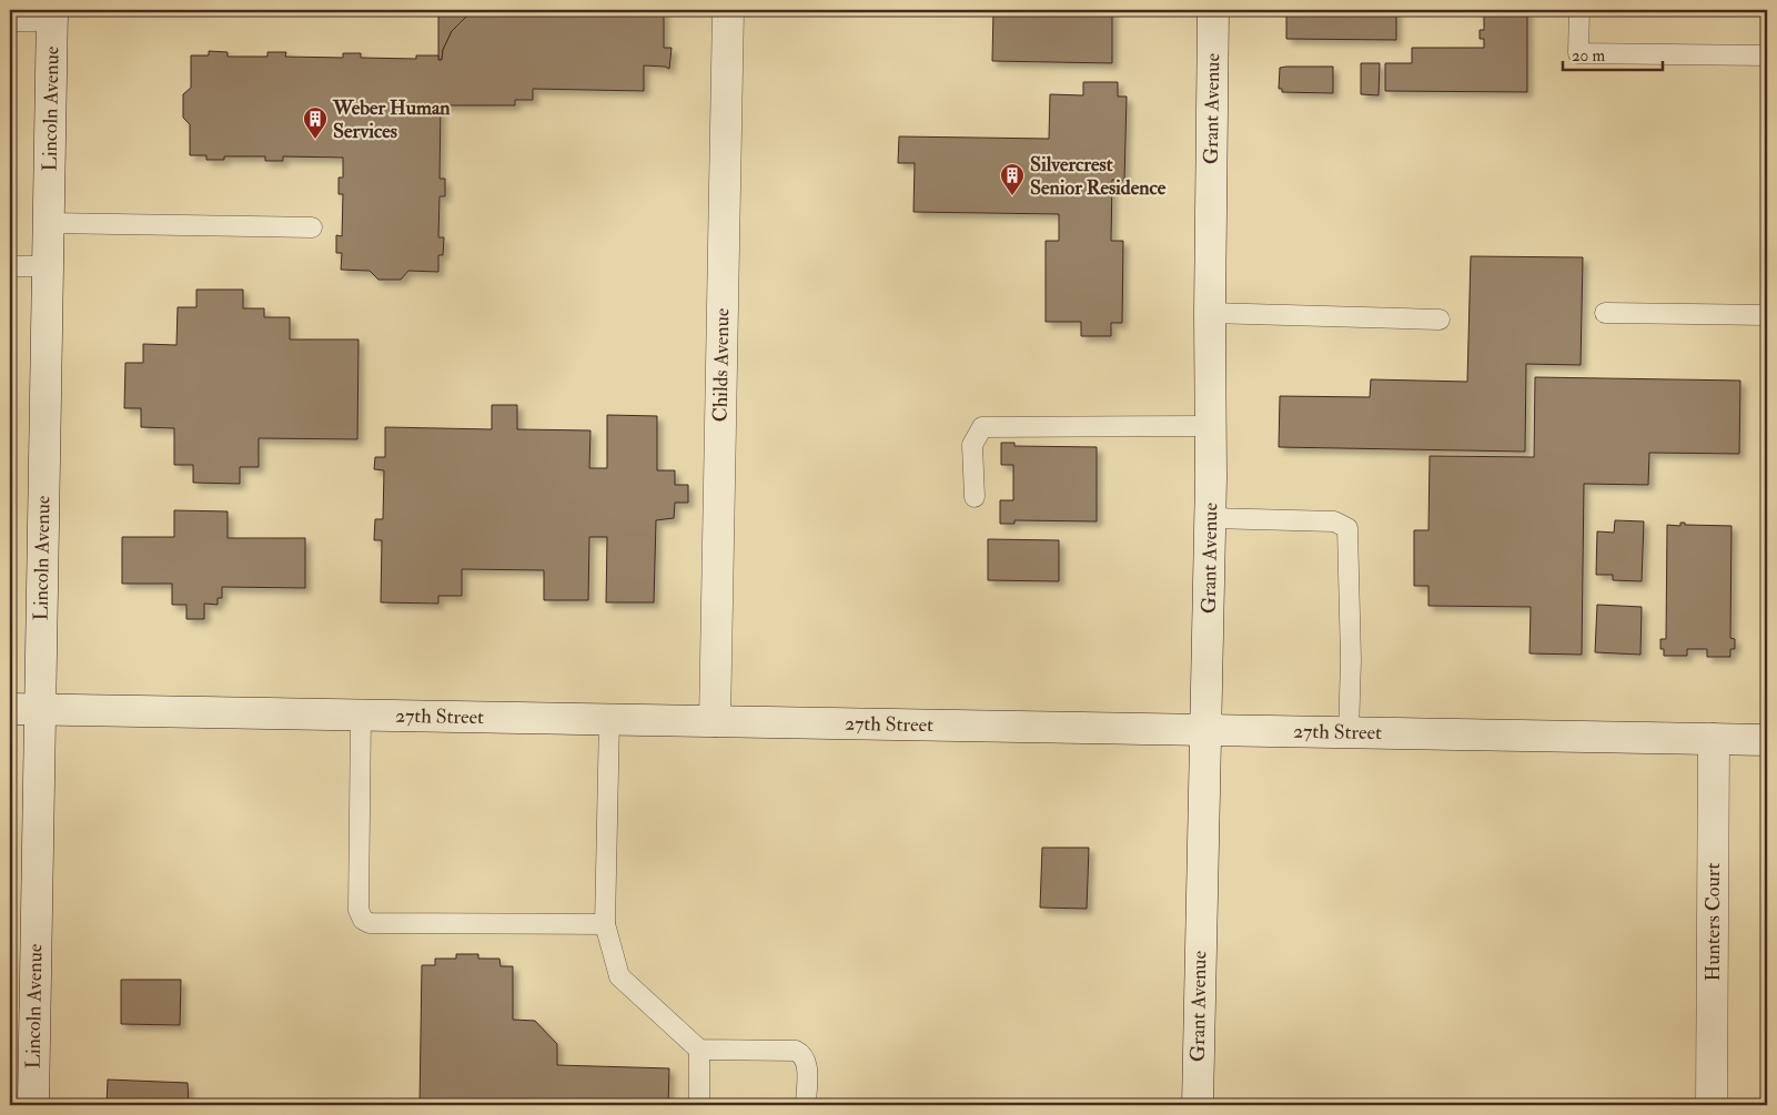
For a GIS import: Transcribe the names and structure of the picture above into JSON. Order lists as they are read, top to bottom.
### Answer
{
  "streets": {
    "street": [
      "Lincoln Avenue",
      "Grant Avenue",
      "Childs Avenue",
      "27th Street",
      "Hunters Court"
    ]
  },
  "crossings": [
    ["Lincoln Avenue", "27th Street"],
    ["Grant Avenue", "27th Street"],
    ["Childs Avenue", "27th Street"],
    ["27th Street", "Hunters Court"]
  ],
  "places": {
    "building": ["Weber Human Services", "Silvercrest Senior Residence"]
  },
  "scale_bar": "20 m"
}
